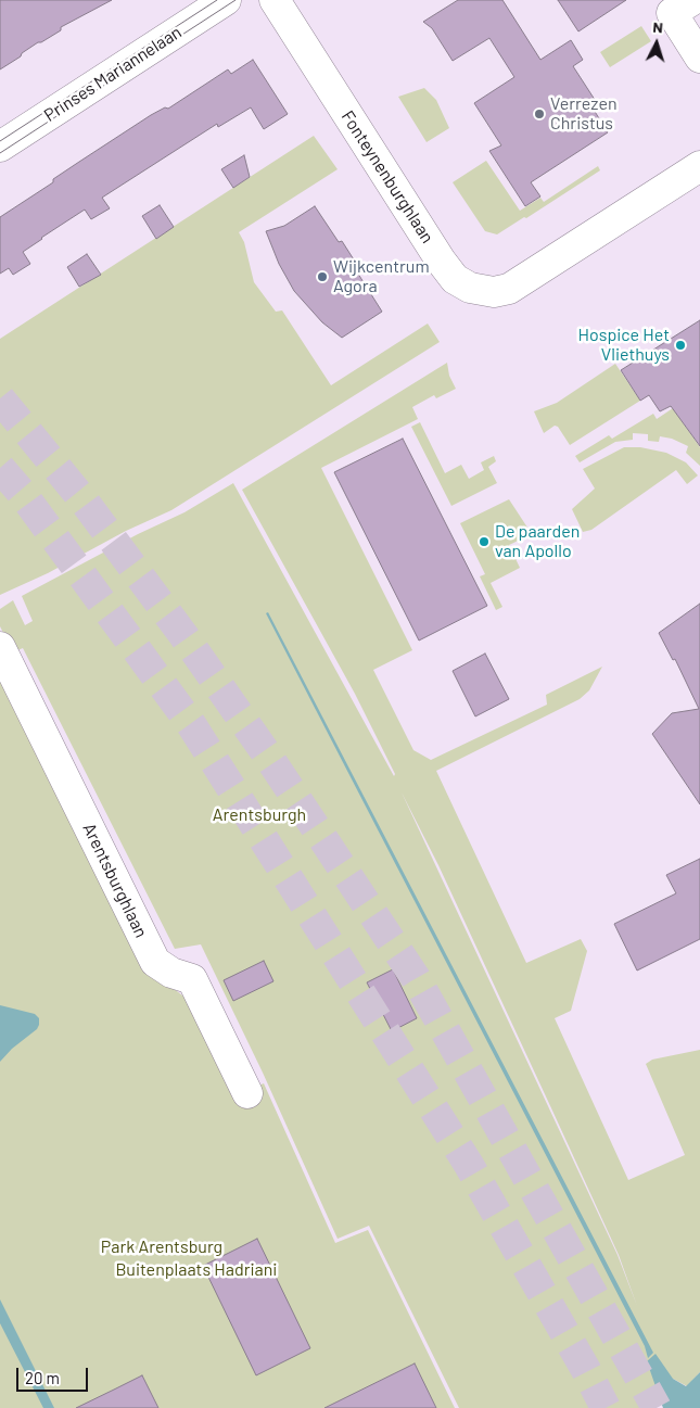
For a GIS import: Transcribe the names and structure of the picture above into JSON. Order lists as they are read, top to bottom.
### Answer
{
  "streets": {
    "street": ["Prinses Mariannelaan", "Fonteynenburghlaan", "Arentsburghlaan"]
  },
  "parks": ["Arentsburgh", "Park Arentsburg", "Buitenplaats Hadriani"],
  "places": [
    "Verrezen Christus",
    "Wijkcentrum Agora",
    "Hospice Het Vliethuys",
    "De paarden van Apollo"
  ],
  "scale_bar": "20 m",
  "north": "top"
}
